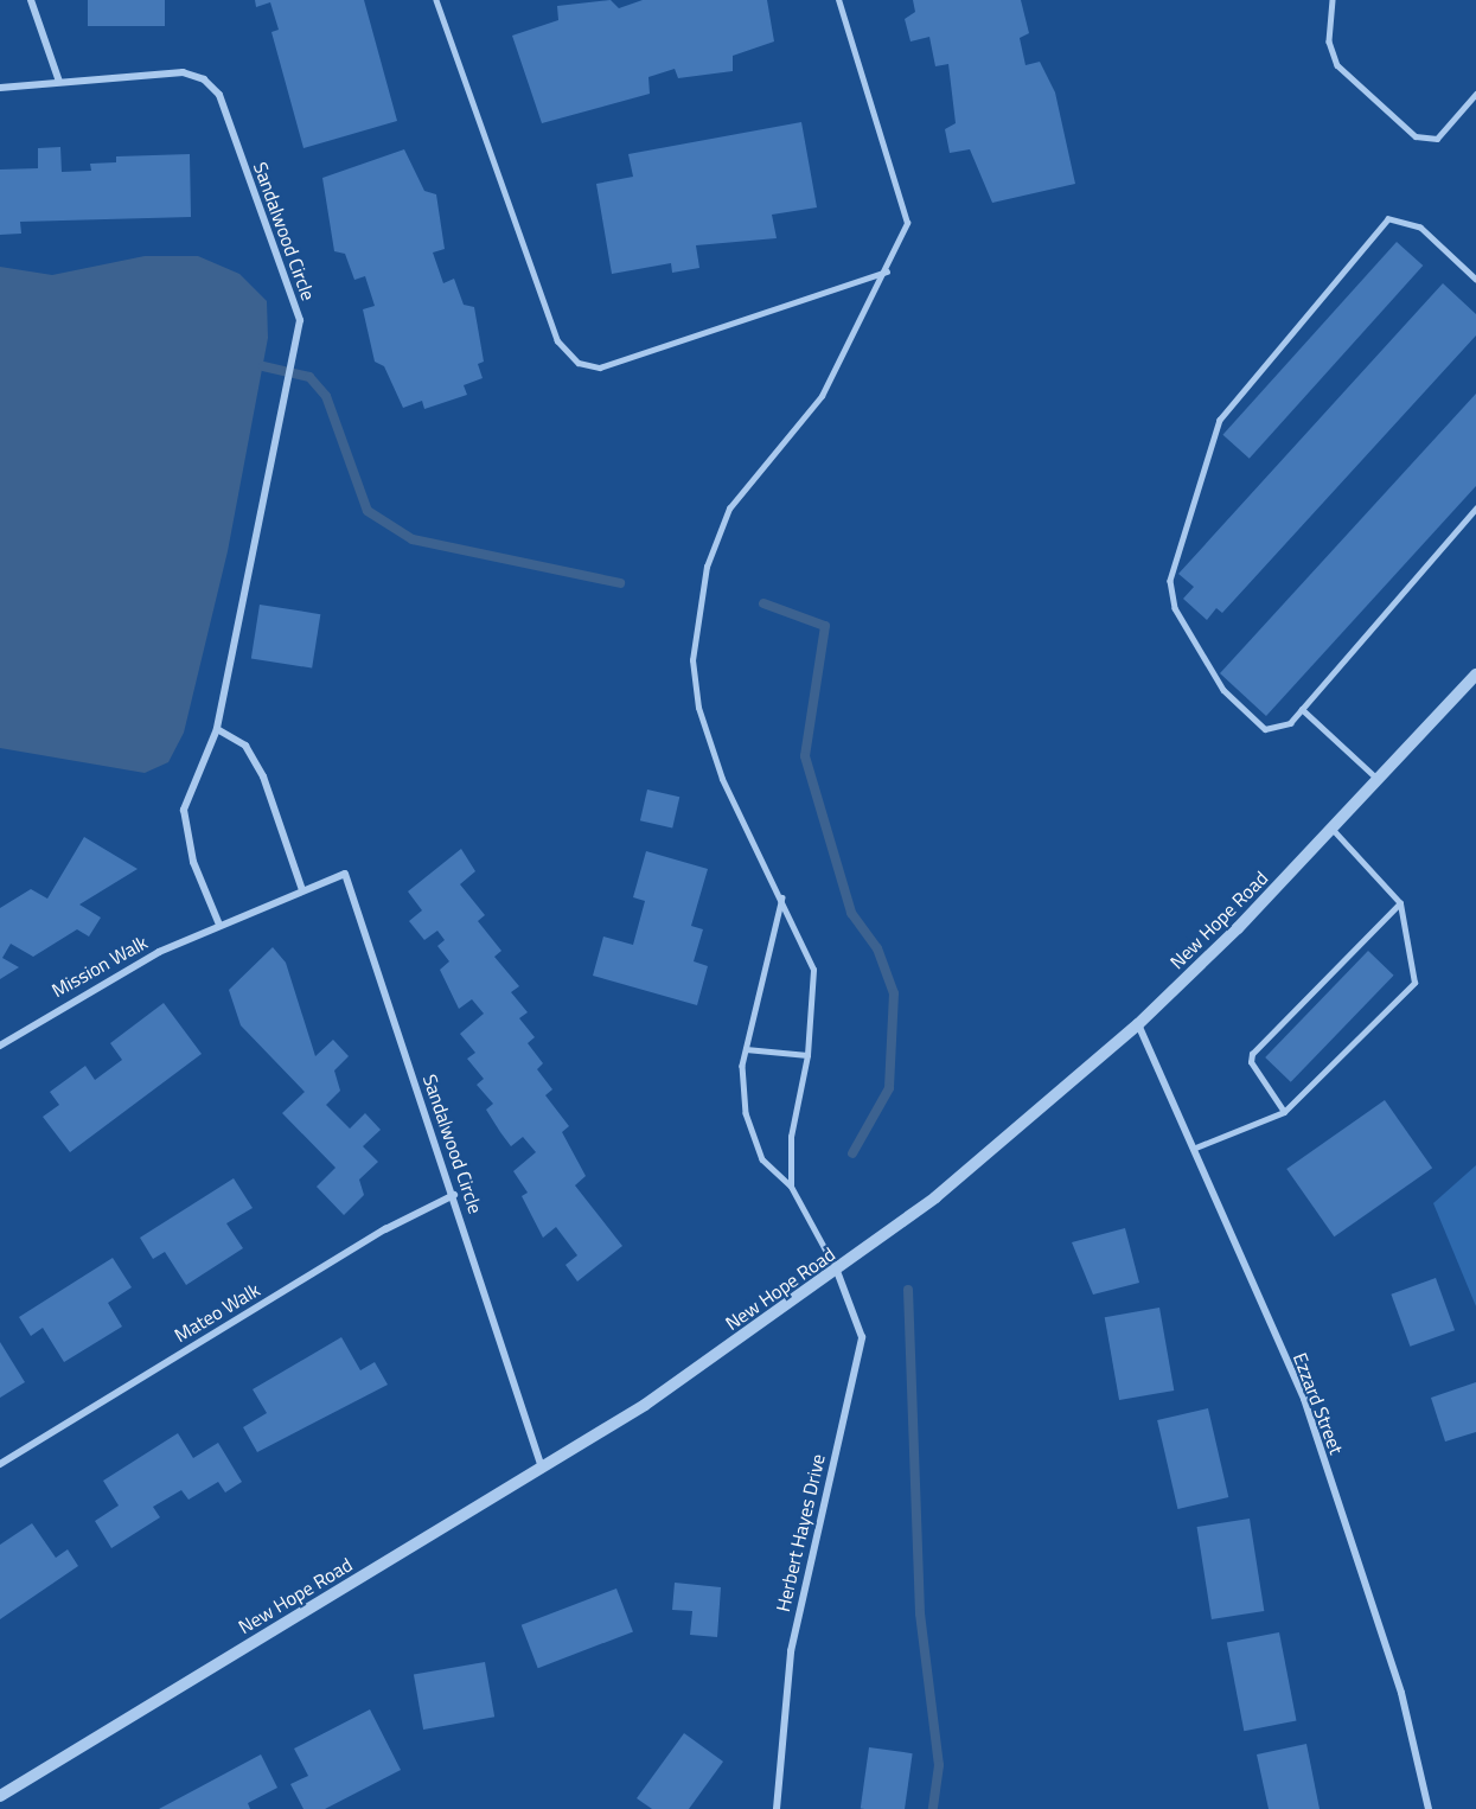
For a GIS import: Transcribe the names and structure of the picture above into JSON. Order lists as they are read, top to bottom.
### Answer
{
  "streets": {
    "street": [
      "Sandalwood Circle",
      "New Hope Road",
      "Mission Walk",
      "Mateo Walk",
      "Ezzard Street",
      "Herbert Hayes Drive"
    ]
  },
  "crossings": [
    ["Sandalwood Circle", "New Hope Road"],
    ["Sandalwood Circle", "Mission Walk"],
    ["Sandalwood Circle", "Mateo Walk"],
    ["New Hope Road", "Ezzard Street"],
    ["New Hope Road", "Herbert Hayes Drive"]
  ]
}
